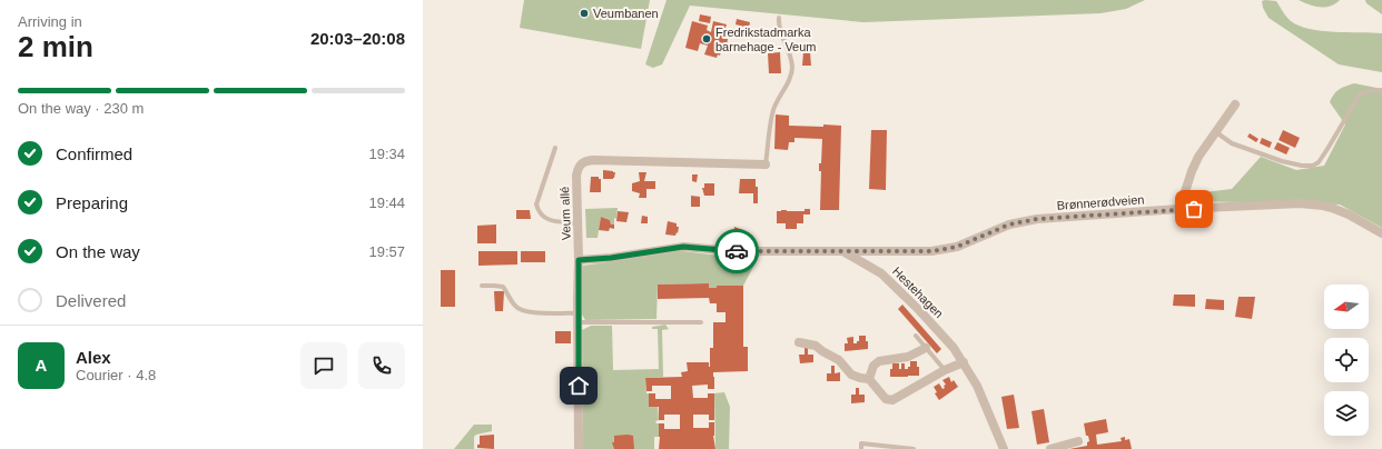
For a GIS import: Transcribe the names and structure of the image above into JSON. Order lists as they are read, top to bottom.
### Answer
{
  "streets": {
    "street": ["Brønnerødveien", "Veum allé", "Hestehagen"]
  },
  "crossings": [
    ["Brønnerødveien", "Veum allé"],
    ["Brønnerødveien", "Hestehagen"]
  ],
  "places": ["Veumbanen", "Fredrikstadmarka barnehage - Veum"],
  "north": "left",
  "page": {
    "heading": ["2 min", "Arriving in", "20:03–20:08"],
    "panel": ["Alex", "Courier · 4.8"],
    "bar": "On the way · 230 m",
    "list": [
      ["Confirmed", "19:34"],
      ["Preparing", "19:44"],
      ["On the way", "19:57"],
      "Delivered"
    ],
    "round": "A"
  }
}
